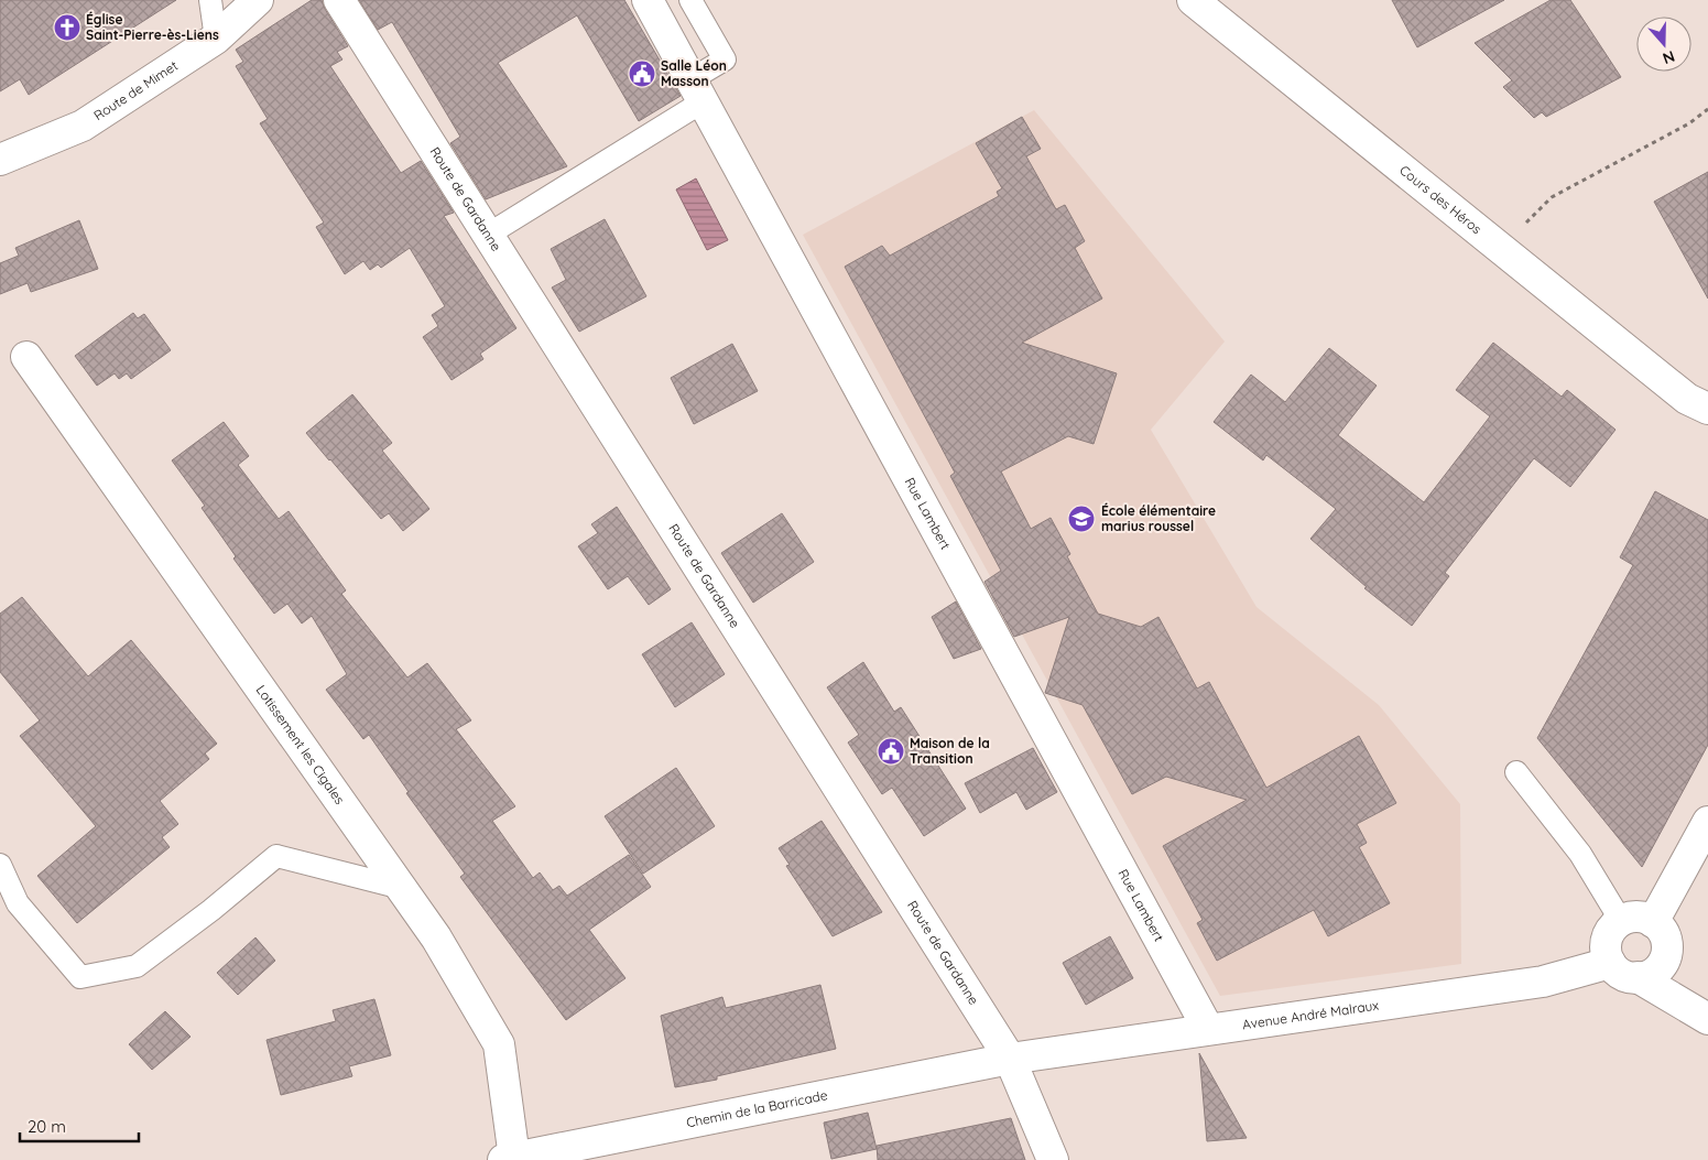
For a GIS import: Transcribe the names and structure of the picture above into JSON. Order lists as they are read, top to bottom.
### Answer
{
  "streets": {
    "main road": [
      "Route de Mimet",
      "Route de Gardanne",
      "Cours des Héros",
      "Rue Lambert",
      "Lotissement les Cigales",
      "Avenue André Malraux",
      "Chemin de la Barricade"
    ]
  },
  "crossings": [
    ["Route de Gardanne", "Avenue André Malraux"],
    ["Route de Gardanne", "Chemin de la Barricade"],
    ["Rue Lambert", "Avenue André Malraux"],
    ["Lotissement les Cigales", "Chemin de la Barricade"],
    ["Avenue André Malraux", "Chemin de la Barricade"]
  ],
  "places": {
    "church": ["Église Saint-Pierre-ès-Liens"],
    "public building": ["Salle Léon Masson", "Maison de la Transition"],
    "school or university": ["École élémentaire marius roussel"]
  },
  "scale_bar": "20 m",
  "north": "bottom"
}
